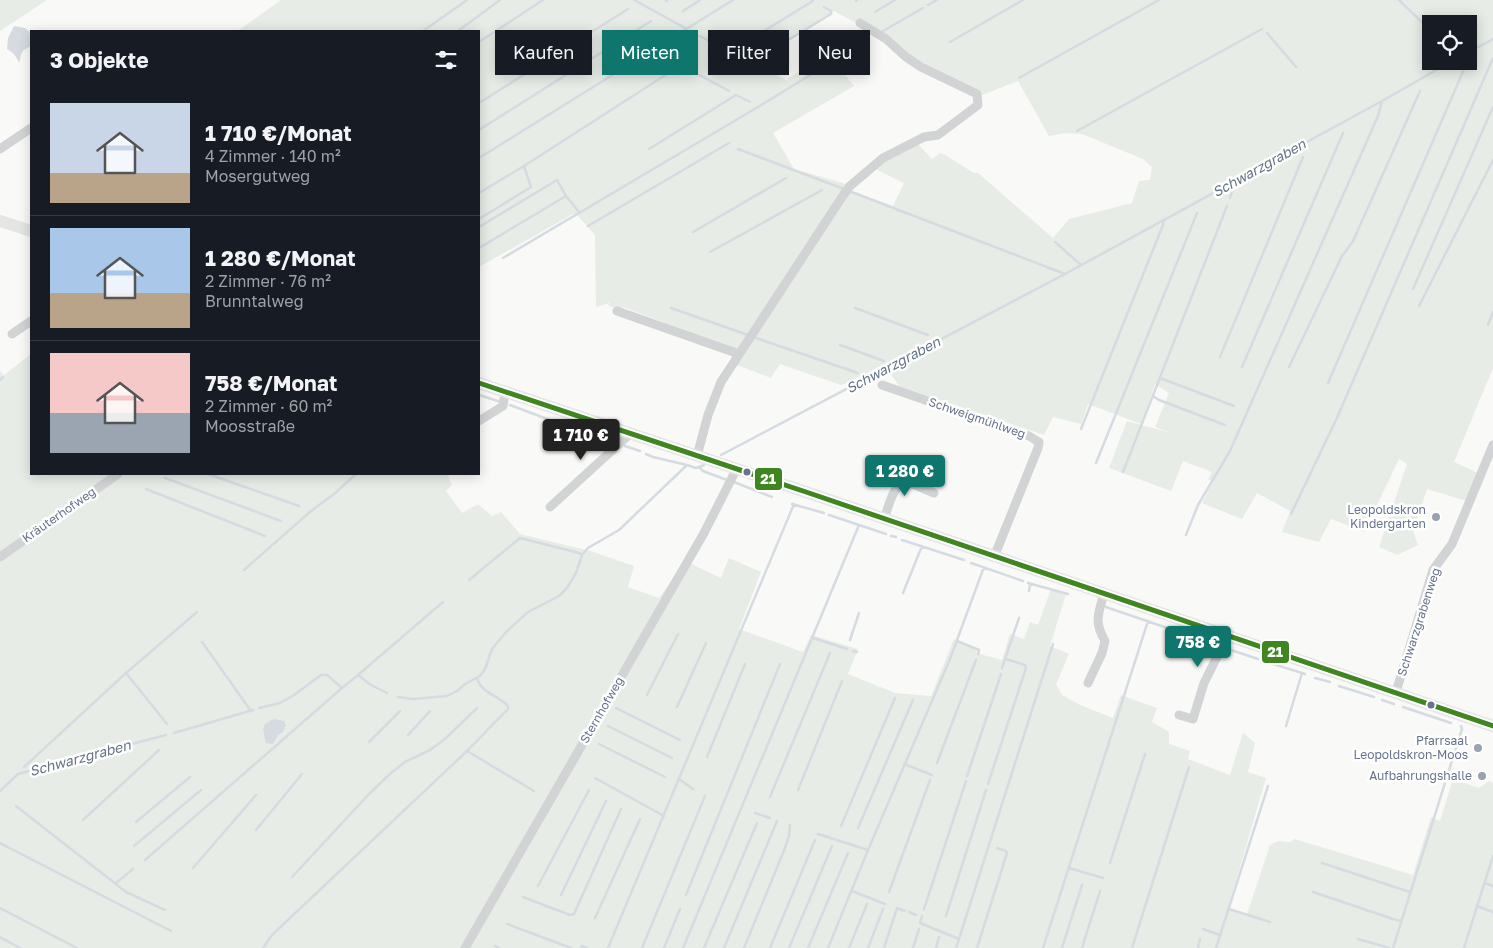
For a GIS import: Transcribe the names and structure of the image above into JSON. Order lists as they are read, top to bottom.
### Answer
{
  "streets": {
    "street": [
      "Schweigmühlweg",
      "Kräuterhofweg",
      "Schwarzgrabenweg",
      "Sternhofweg"
    ]
  },
  "water": ["Schwarzgraben"],
  "places": ["Leopoldskron Kindergarten", "Pfarrsaal Leopoldskron-Moos", "Aufbahrungshalle"],
  "lines": ["transit line 21"],
  "page": {
    "chip": [
      "Kaufen",
      "Mieten",
      "Filter",
      "Neu"
    ],
    "heading": "3 Objekte",
    "list": [
      {
        "name": "1 710 €/Monat",
        "note": "4 Zimmer · 140 m² · Mosergutweg"
      },
      {
        "name": "1 280 €/Monat",
        "note": "2 Zimmer · 76 m² · Brunntalweg"
      },
      {
        "name": "758 €/Monat",
        "note": "2 Zimmer · 60 m² · Moosstraße"
      }
    ],
    "price": ["1 710 €", "1 280 €", "758 €"]
  }
}
